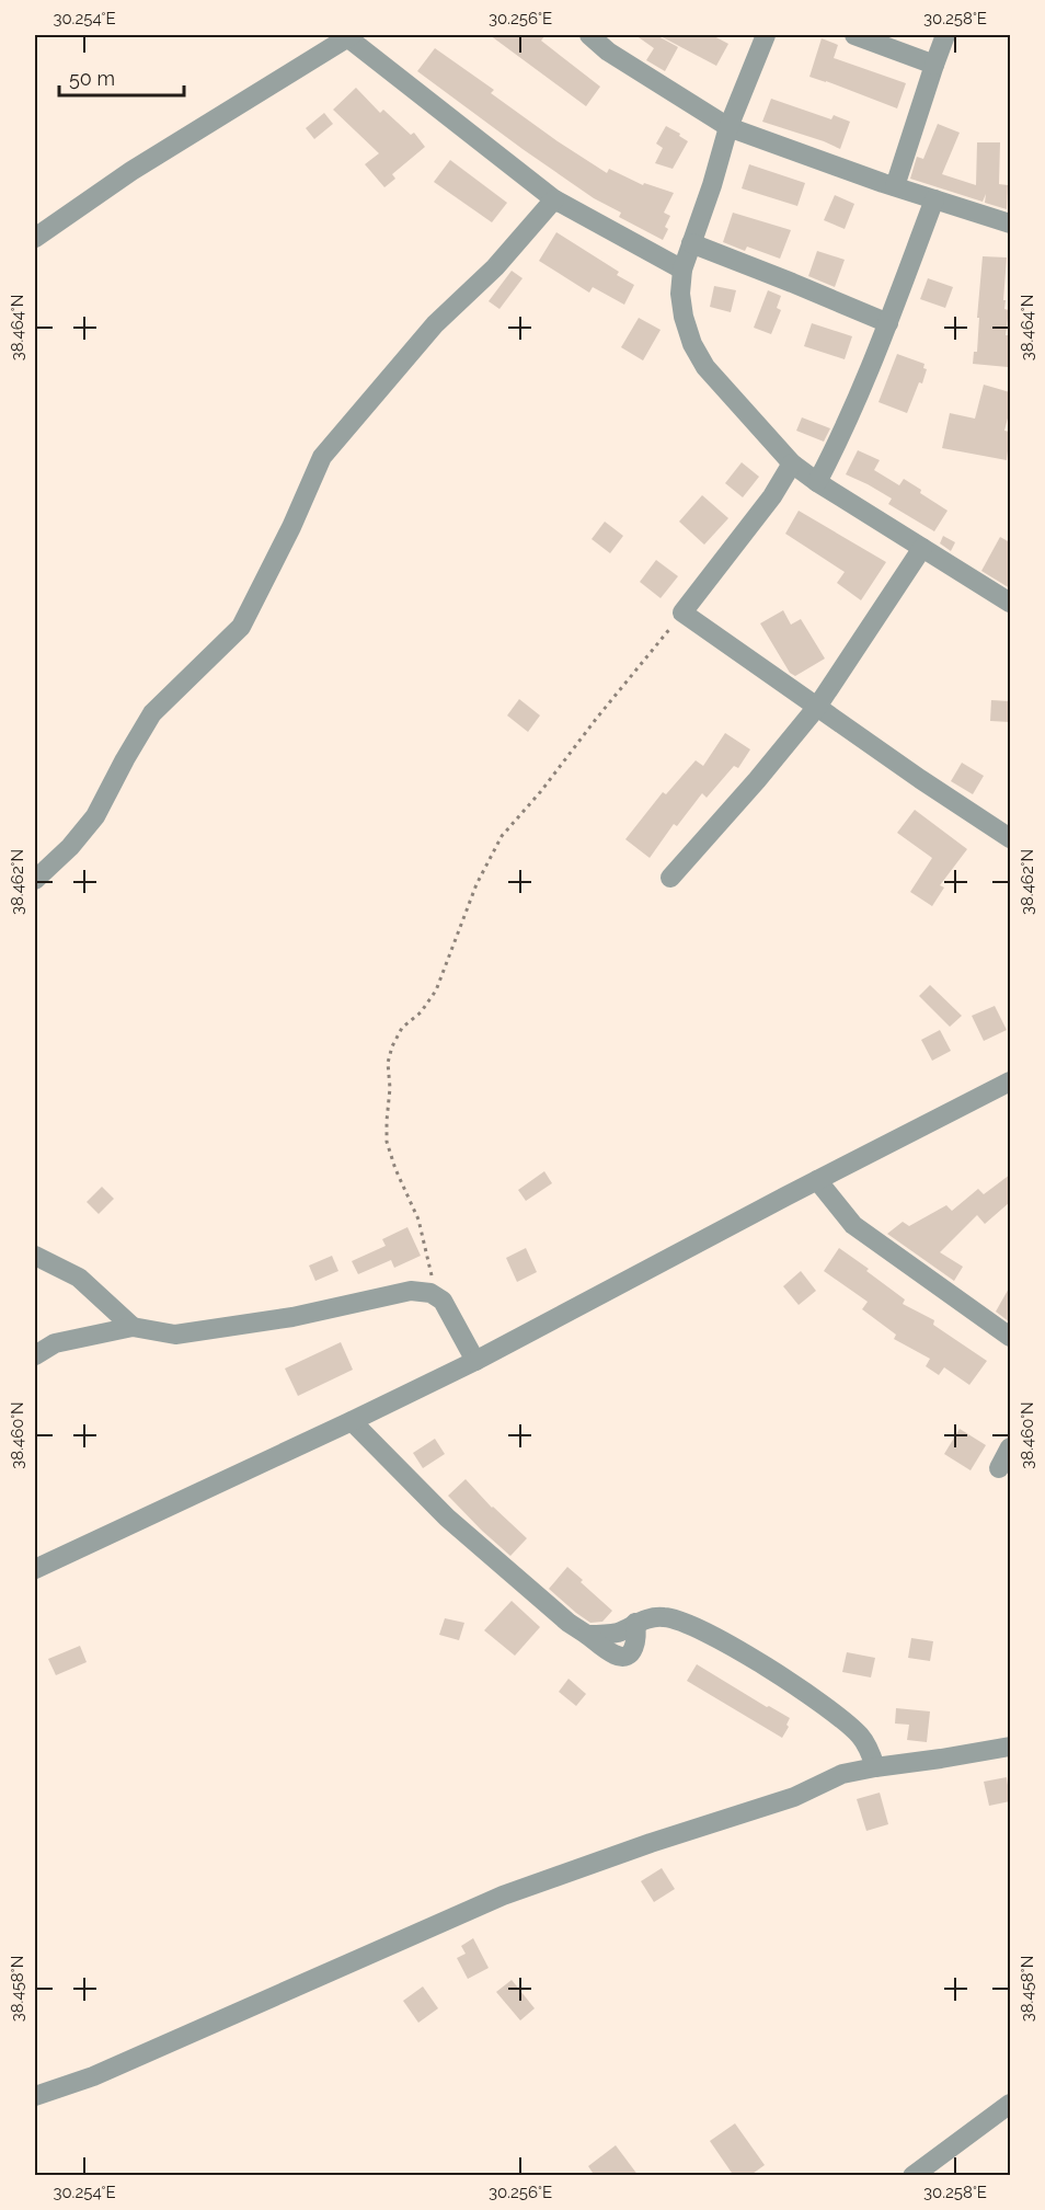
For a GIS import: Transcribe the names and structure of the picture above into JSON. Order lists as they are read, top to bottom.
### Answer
{
  "scale_bar": "50 m",
  "coordinates": [
    "30.254°E",
    "30.256°E",
    "30.258°E",
    "38.464°N",
    "38.462°N",
    "38.460°N",
    "38.458°N"
  ]
}
